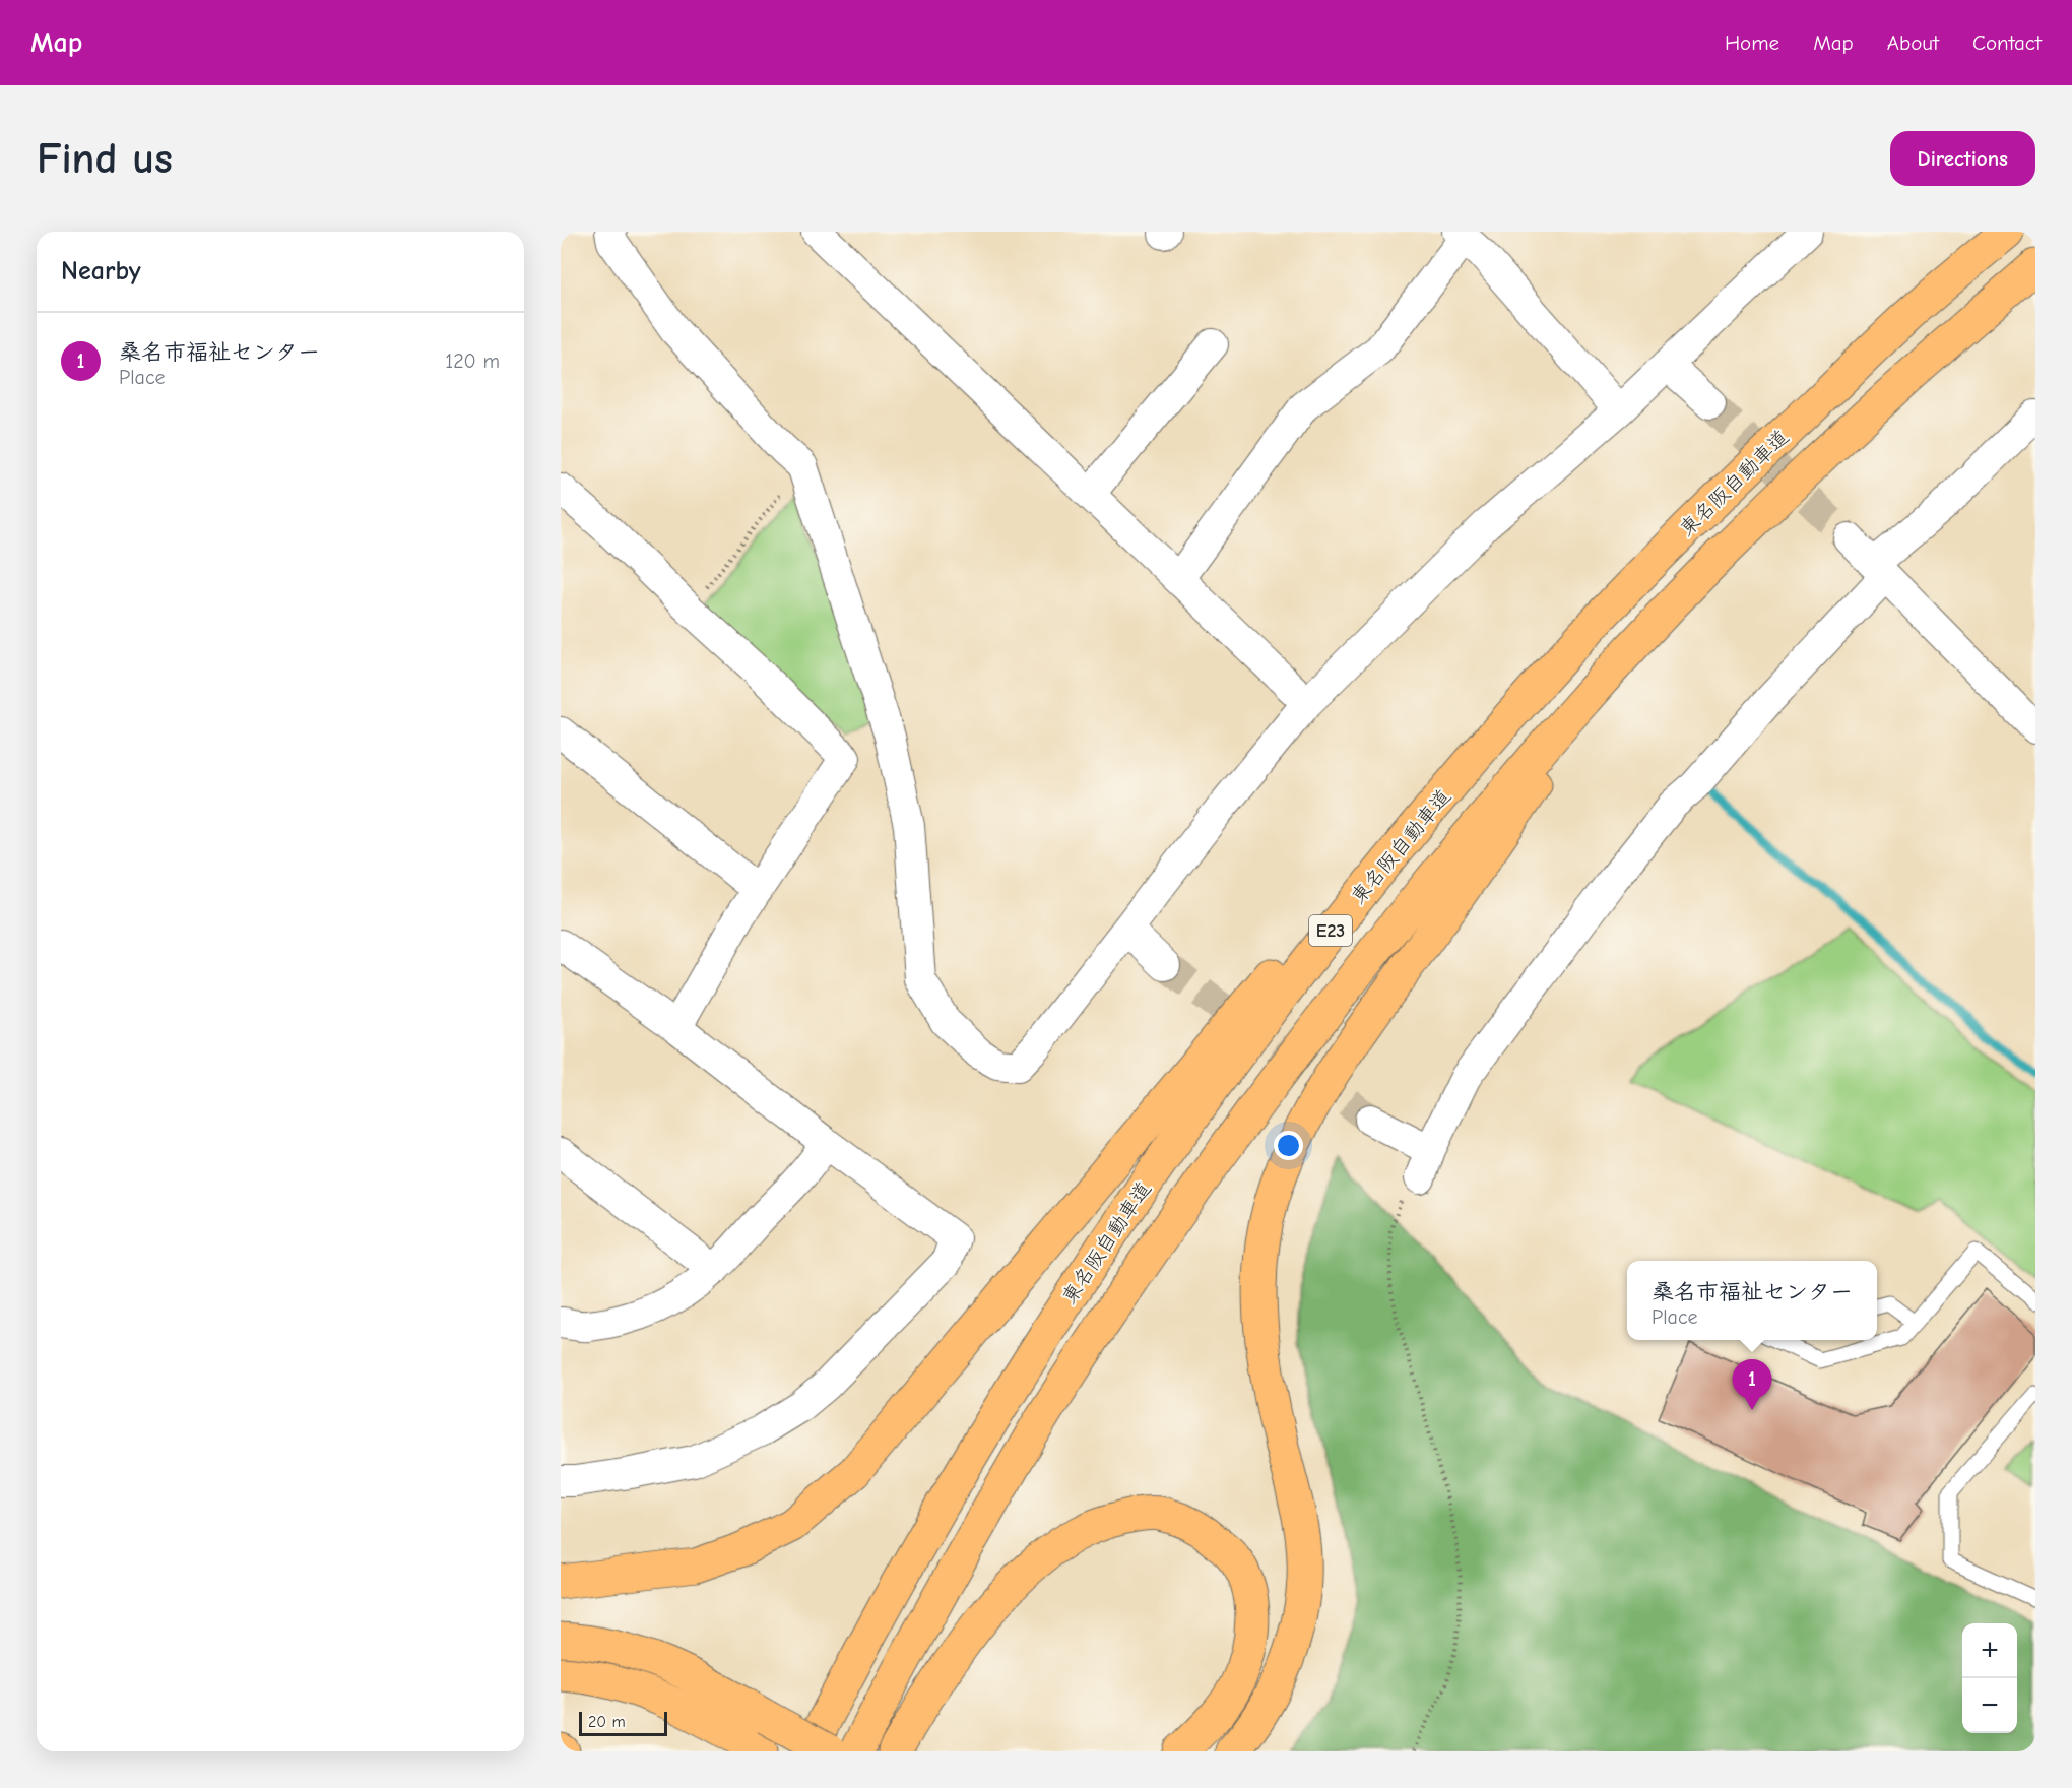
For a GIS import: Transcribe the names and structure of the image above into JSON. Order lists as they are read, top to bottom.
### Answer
{
  "streets": {
    "highway": ["東名阪自動車道", "E23"]
  },
  "scale_bar": "20 m",
  "page": {
    "header": "Map",
    "nav": [
      "Home",
      "Map",
      "About",
      "Contact"
    ],
    "buttons": "Directions",
    "title": "Find us",
    "heading": "Nearby",
    "list": [
      {
        "mark": "1",
        "name": "桑名市福祉センター",
        "note": "Place",
        "value": "120 m"
      }
    ],
    "popup": ["桑名市福祉センター", "Place"],
    "pins": "1",
    "map_buttons": ["+", "−"],
    "scale": "20 m"
  }
}
